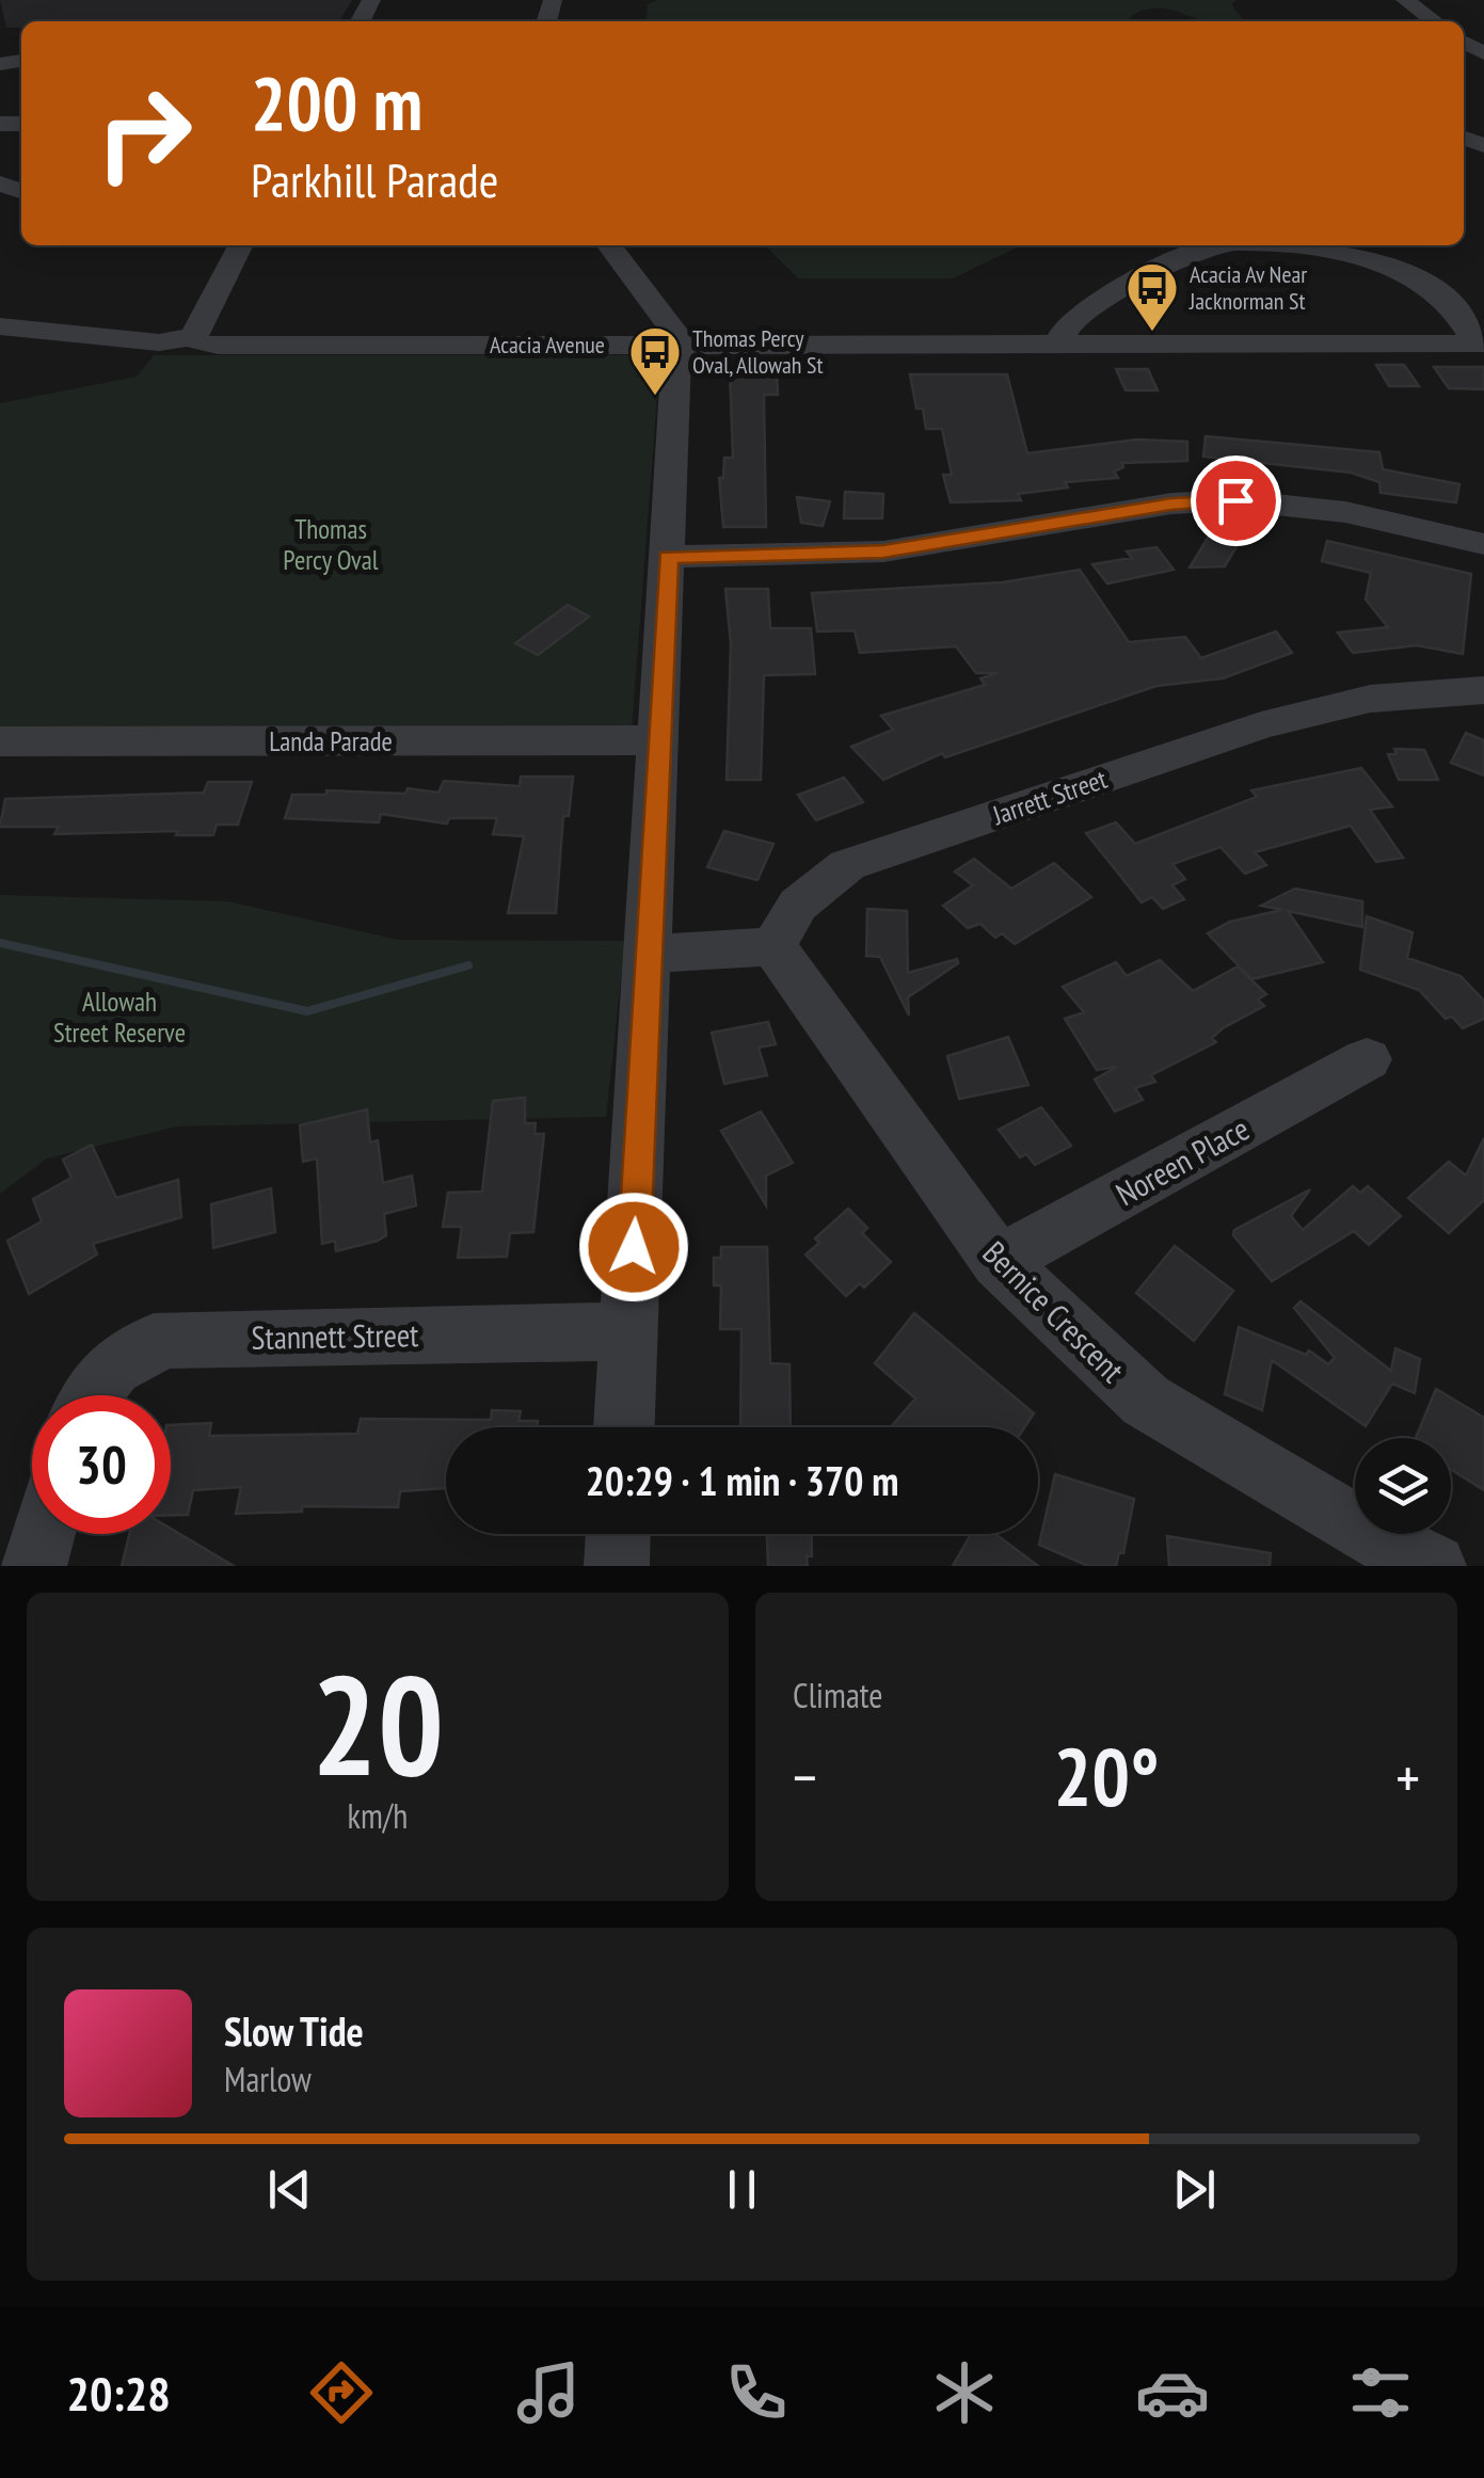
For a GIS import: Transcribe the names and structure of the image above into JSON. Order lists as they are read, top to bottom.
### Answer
{
  "streets": {
    "street": [
      "Acacia Avenue",
      "Landa Parade",
      "Jarrett Street",
      "Noreen Place",
      "Bernice Crescent",
      "Stannett Street"
    ]
  },
  "crossings": [
    ["Jarrett Street", "Bernice Crescent"],
    ["Noreen Place", "Bernice Crescent"]
  ],
  "parks": ["Thomas Percy Oval", "Allowah Street Reserve"],
  "places": {
    "bus stop": ["Acacia Av Near Jacknorman St", "Thomas Percy Oval, Allowah St"]
  },
  "page": {
    "turn": ["200 m", "Parkhill Parade"],
    "limit": "30",
    "trip": "20:29 · 1 min · 370 m",
    "tile": [
      ["20", "km/h"],
      "Climate"
    ],
    "heat": ["−", "20°", "+"],
    "song": ["Slow Tide", "Marlow"],
    "tabs": "20:28"
  }
}
